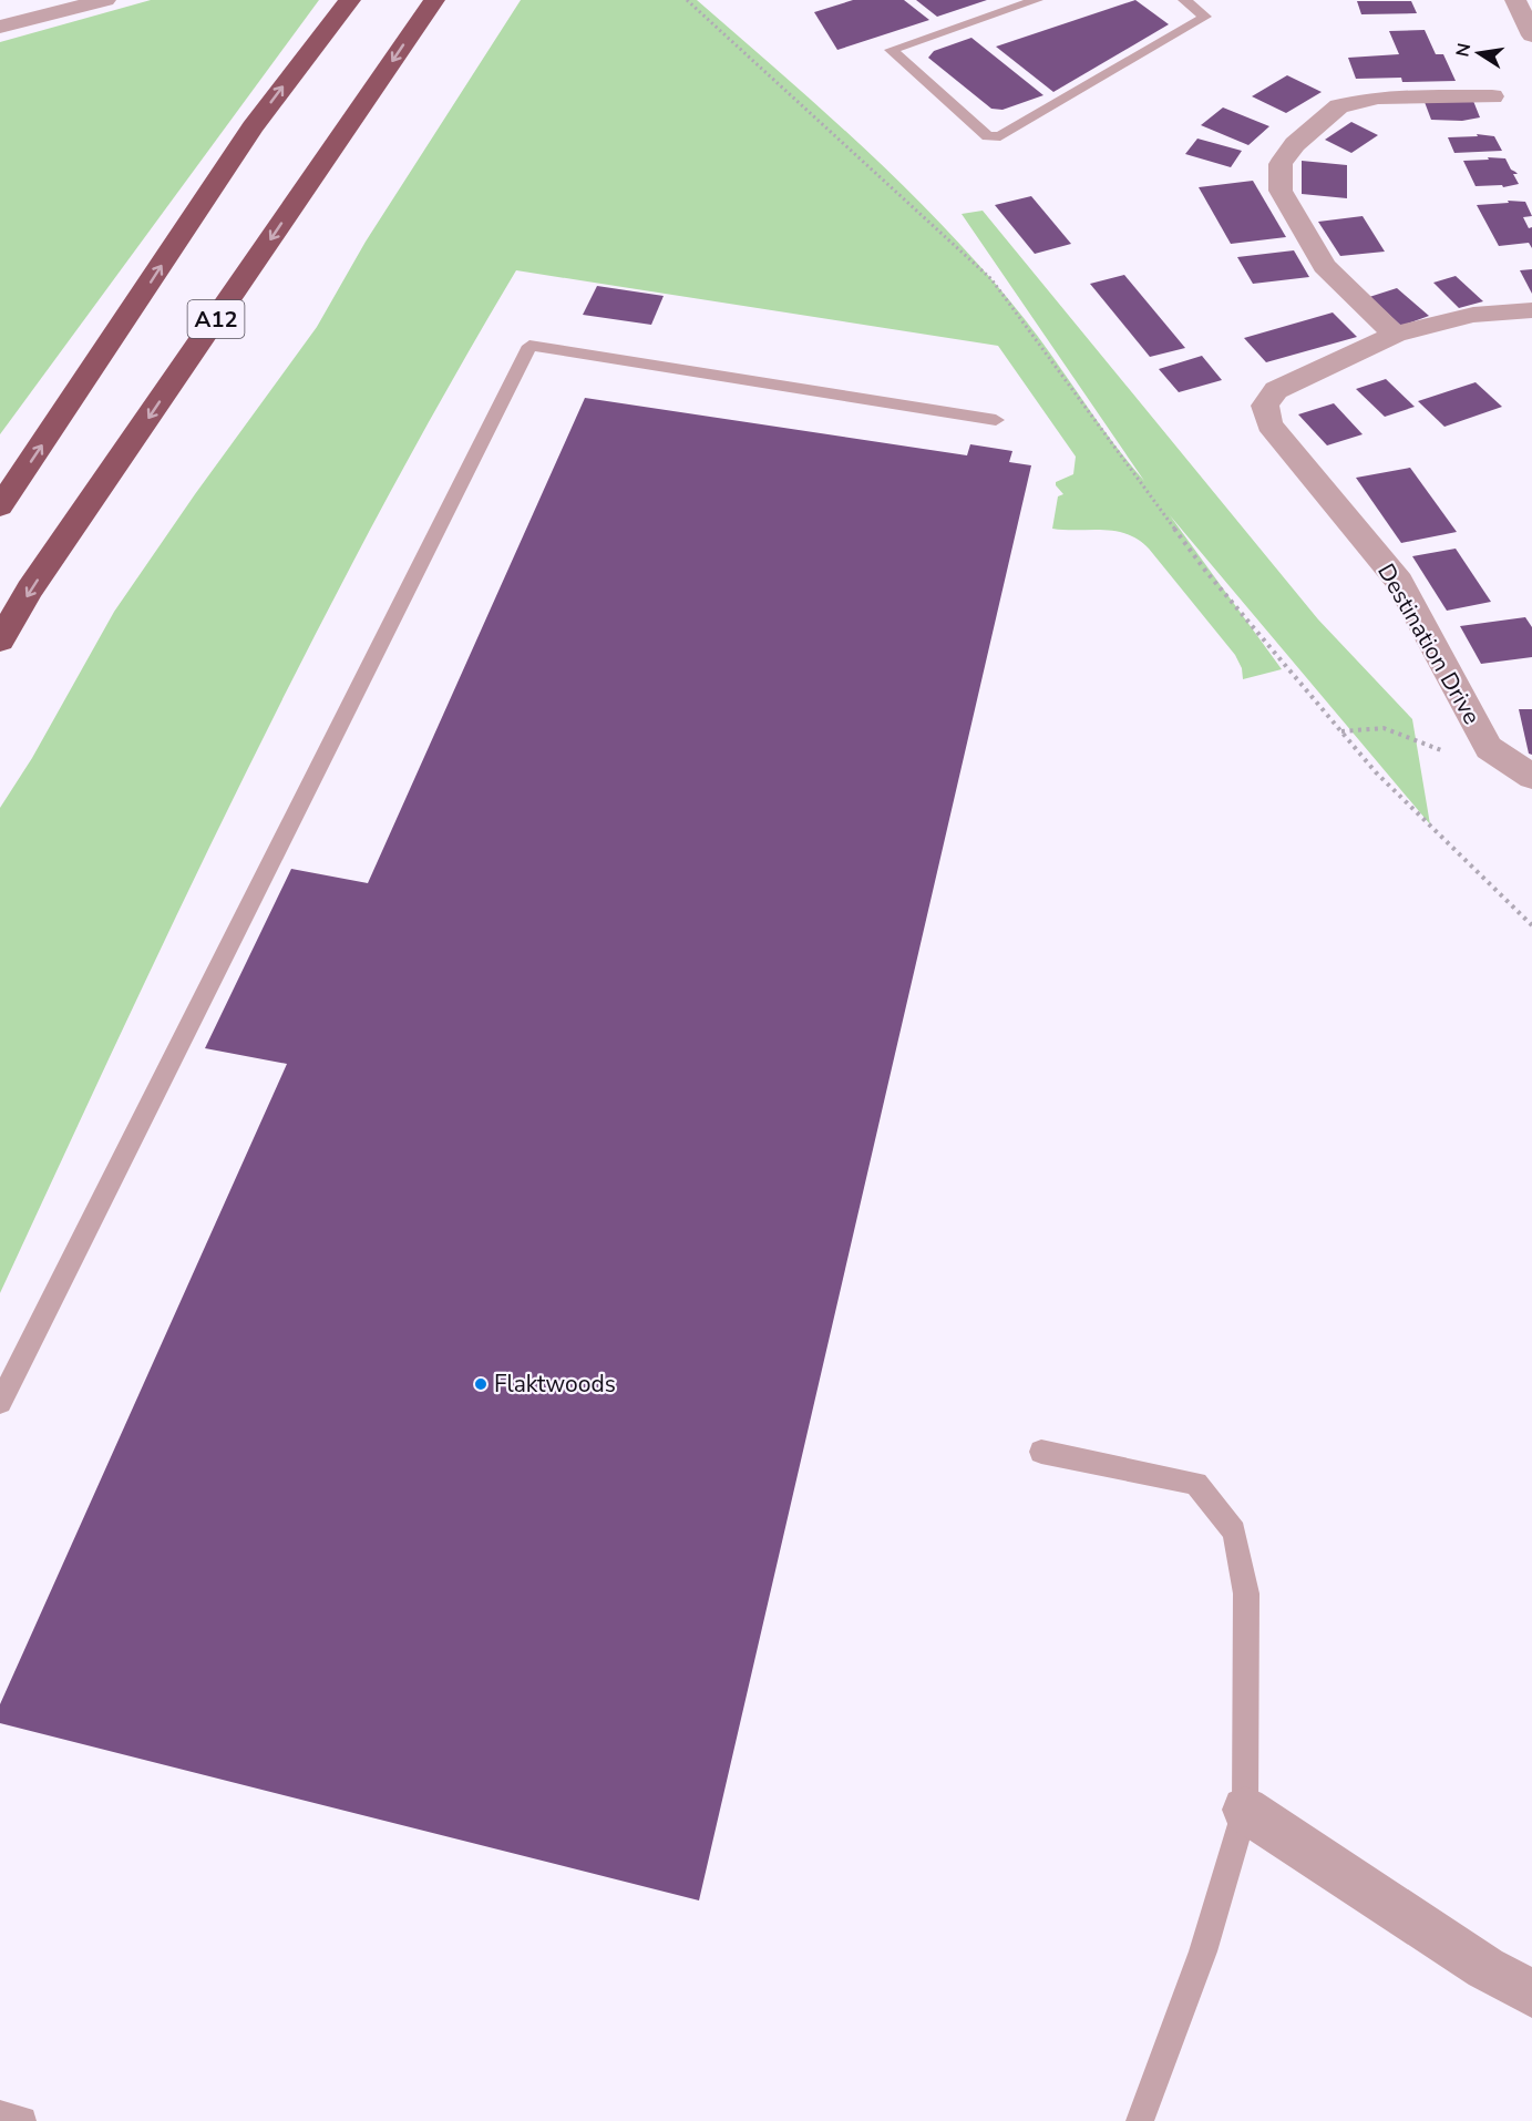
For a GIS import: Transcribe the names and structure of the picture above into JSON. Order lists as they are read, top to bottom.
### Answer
{
  "streets": {
    "highway": ["A12"],
    "street": ["Destination Drive"]
  },
  "places": ["Flaktwoods"],
  "north": "left"
}
